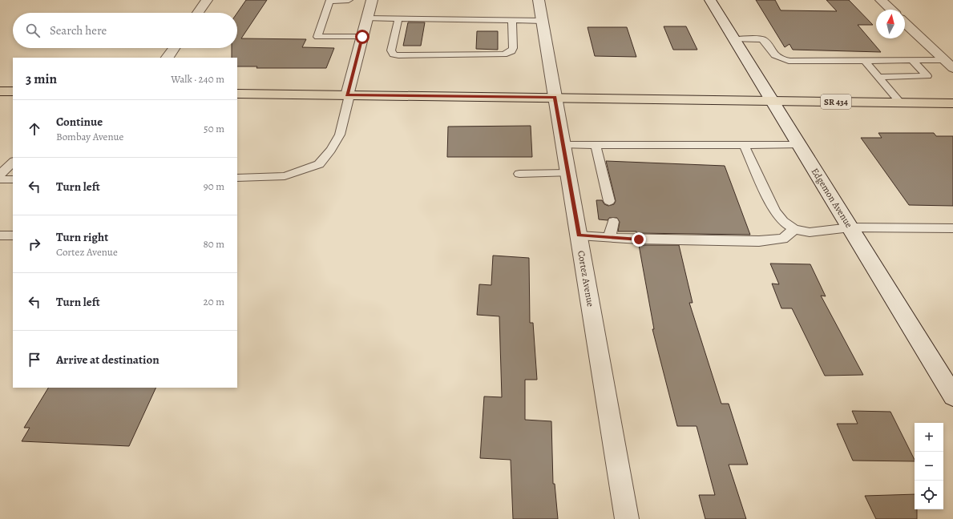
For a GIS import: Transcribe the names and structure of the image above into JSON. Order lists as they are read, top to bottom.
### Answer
{
  "streets": {
    "main road": ["SR 434"],
    "street": ["Edgemon Avenue", "Cortez Avenue"]
  },
  "crossings": [
    ["SR 434", "Edgemon Avenue"],
    ["SR 434", "Cortez Avenue"]
  ],
  "north": "top",
  "page": {
    "search": "Search here",
    "heading": ["3 min", "Walk · 240 m"],
    "list": [
      ["Continue", "Bombay Avenue", "50 m"],
      ["Turn left", "90 m"],
      ["Turn right", "Cortez Avenue", "80 m"],
      ["Turn left", "20 m"],
      "Arrive at destination"
    ],
    "map_buttons": ["+", "−"]
  }
}
